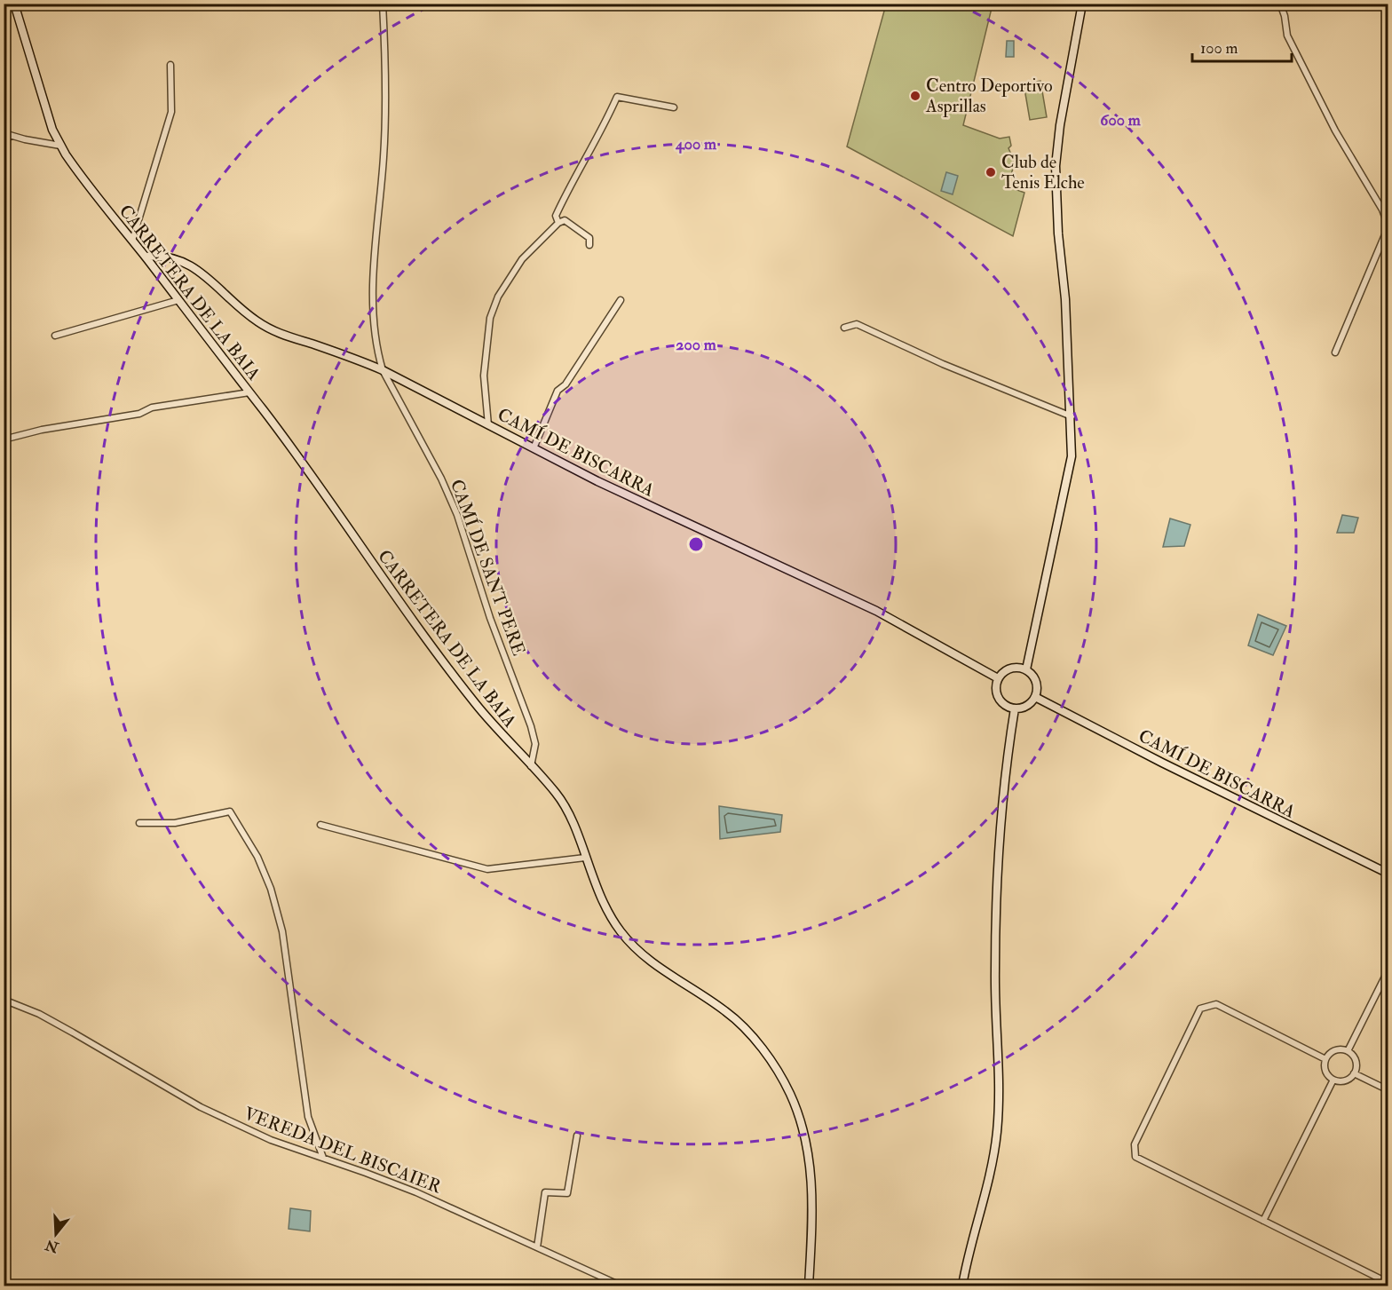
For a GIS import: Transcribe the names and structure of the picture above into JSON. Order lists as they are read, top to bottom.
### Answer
{
  "streets": {
    "main road": ["CARRETERA DE LA BAIA", "CAMÍ DE BISCARRA"],
    "street": ["CAMÍ DE SANT PERE", "VEREDA DEL BISCAIER"]
  },
  "crossings": [
    ["CARRETERA DE LA BAIA", "CAMÍ DE BISCARRA"],
    ["CARRETERA DE LA BAIA", "CAMÍ DE SANT PERE"],
    ["CAMÍ DE BISCARRA", "CAMÍ DE SANT PERE"]
  ],
  "places": ["Centro Deportivo Asprillas", "Club de Tenis Elche"],
  "scale_bar": "100 m",
  "north": "bottom",
  "rings": ["600 m", "400 m", "200 m"]
}
